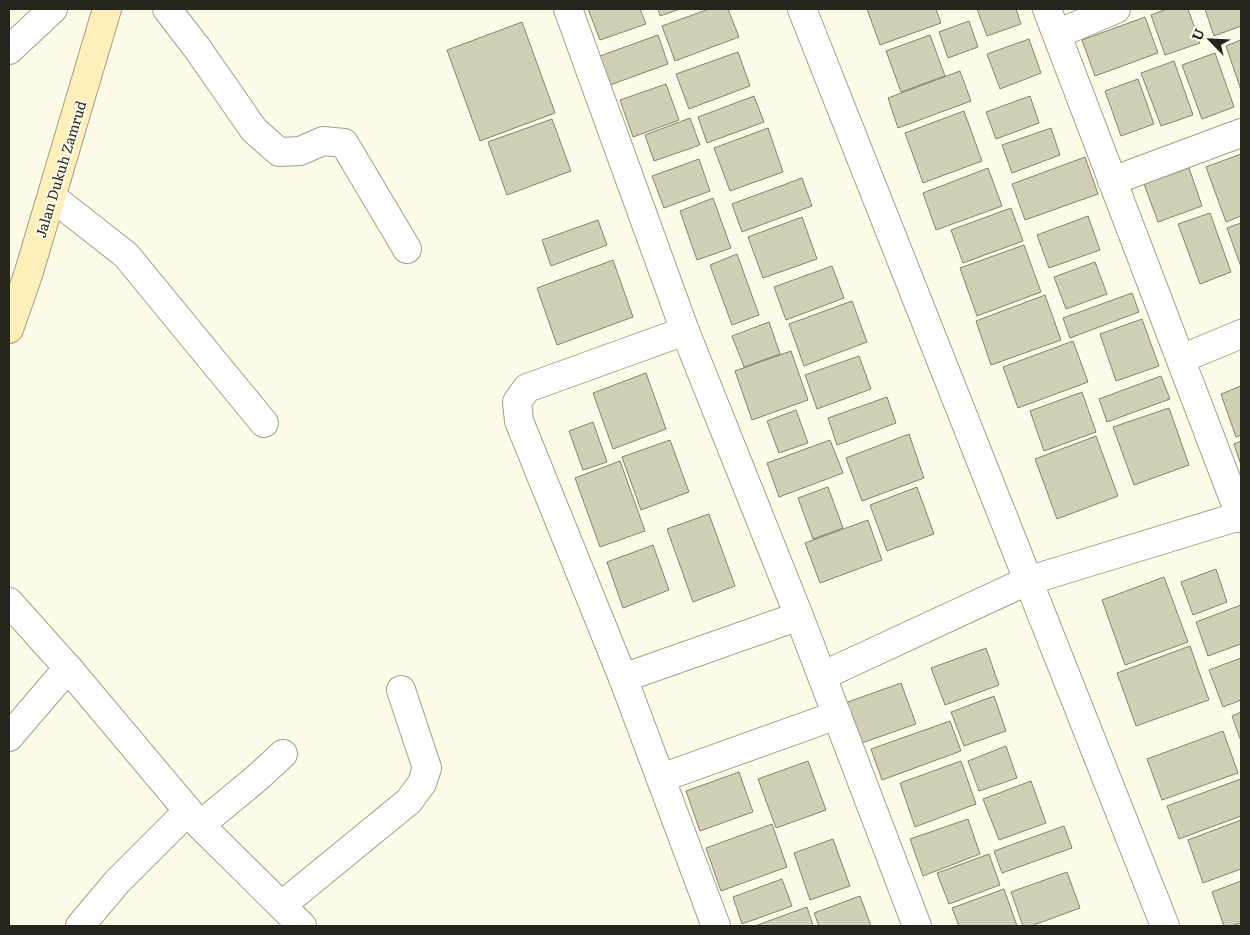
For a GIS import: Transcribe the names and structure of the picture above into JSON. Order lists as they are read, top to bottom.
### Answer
{
  "streets": {
    "street": ["Jalan Dukuh Zamrud"]
  },
  "north": "top left"
}
